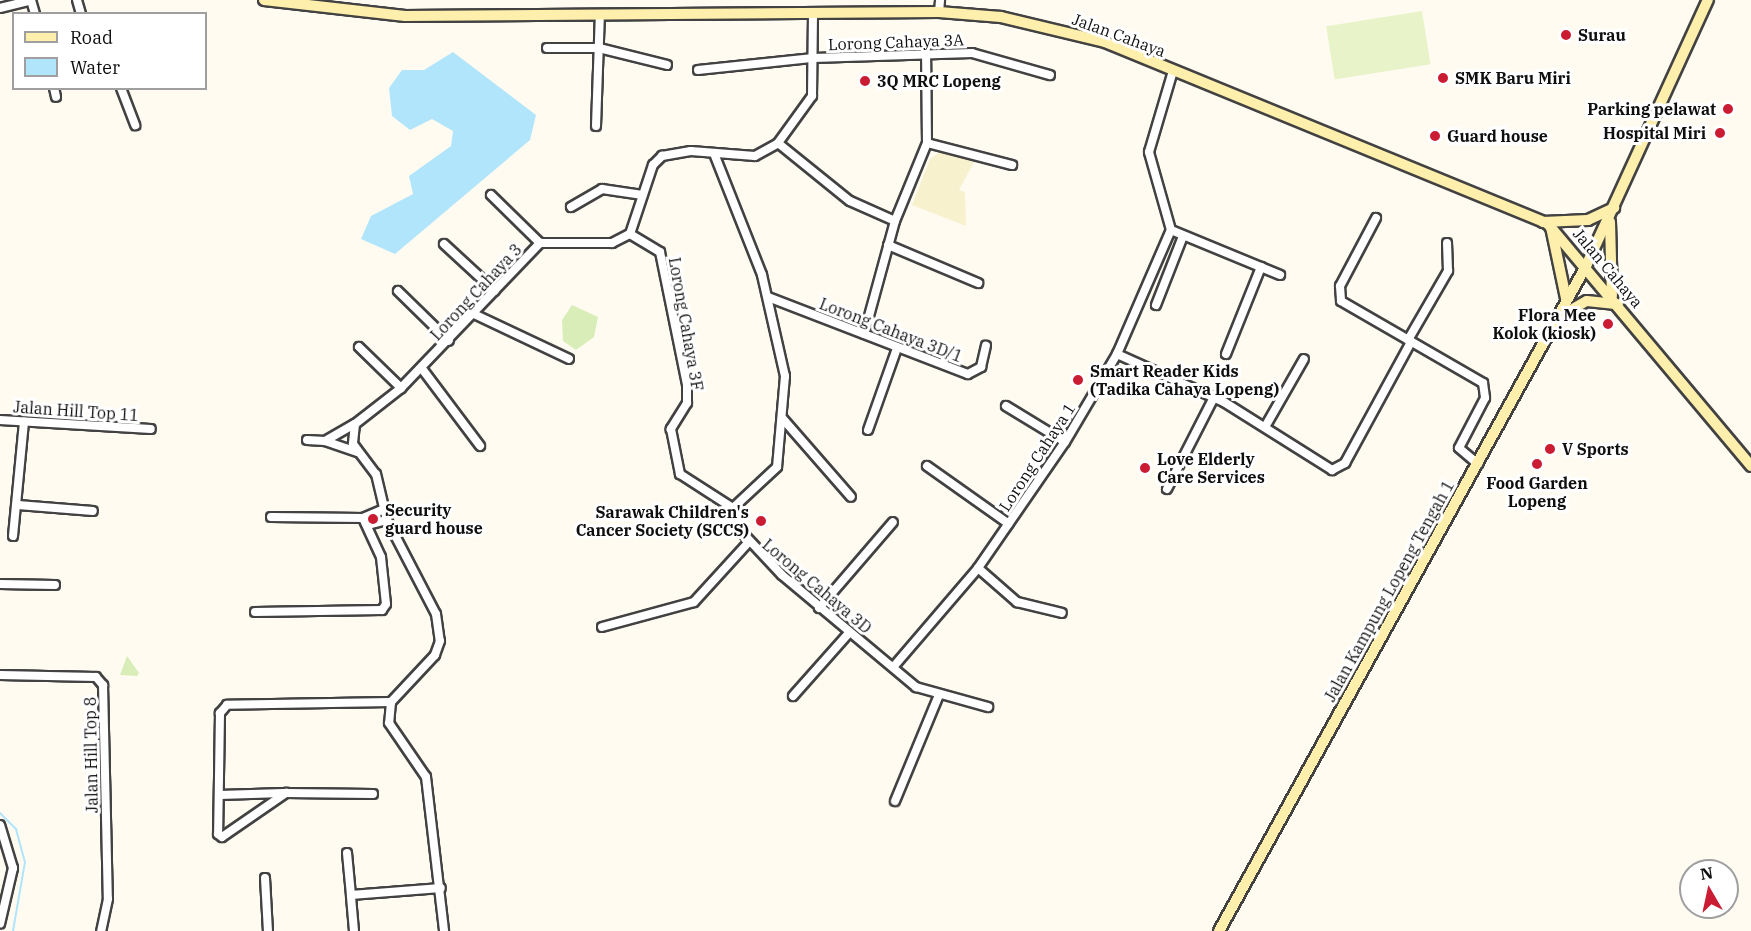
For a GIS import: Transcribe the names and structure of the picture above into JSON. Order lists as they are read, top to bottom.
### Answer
{
  "streets": {
    "street": [
      "Jalan Cahaya",
      "Lorong Cahaya 3A",
      "Lorong Cahaya 3",
      "Lorong Cahaya 3F",
      "Lorong Cahaya 3D/1",
      "Jalan Hill Top 11",
      "Lorong Cahaya 1",
      "Lorong Cahaya 3D",
      "Jalan Kampung Lopeng Tengah 1",
      "Jalan Hill Top 8"
    ]
  },
  "crossings": [
    ["Jalan Cahaya", "Jalan Kampung Lopeng Tengah 1"],
    ["Lorong Cahaya 3", "Lorong Cahaya 3F"],
    ["Lorong Cahaya 3F", "Lorong Cahaya 3D"],
    ["Lorong Cahaya 1", "Lorong Cahaya 3D"]
  ],
  "places": [
    "Surau",
    "SMK Baru Miri",
    "3Q MRC Lopeng",
    "Parking pelawat",
    "Hospital Miri",
    "Guard house",
    "Flora Mee Kolok (kiosk)",
    "Smart Reader Kids (Tadika Cahaya Lopeng)",
    "V Sports",
    "Food Garden Lopeng",
    "Love Elderly Care Services",
    "Security guard house",
    "Sarawak Children's Cancer Society (SCCS)"
  ],
  "legend": ["Road", "Water"],
  "north": "top"
}
